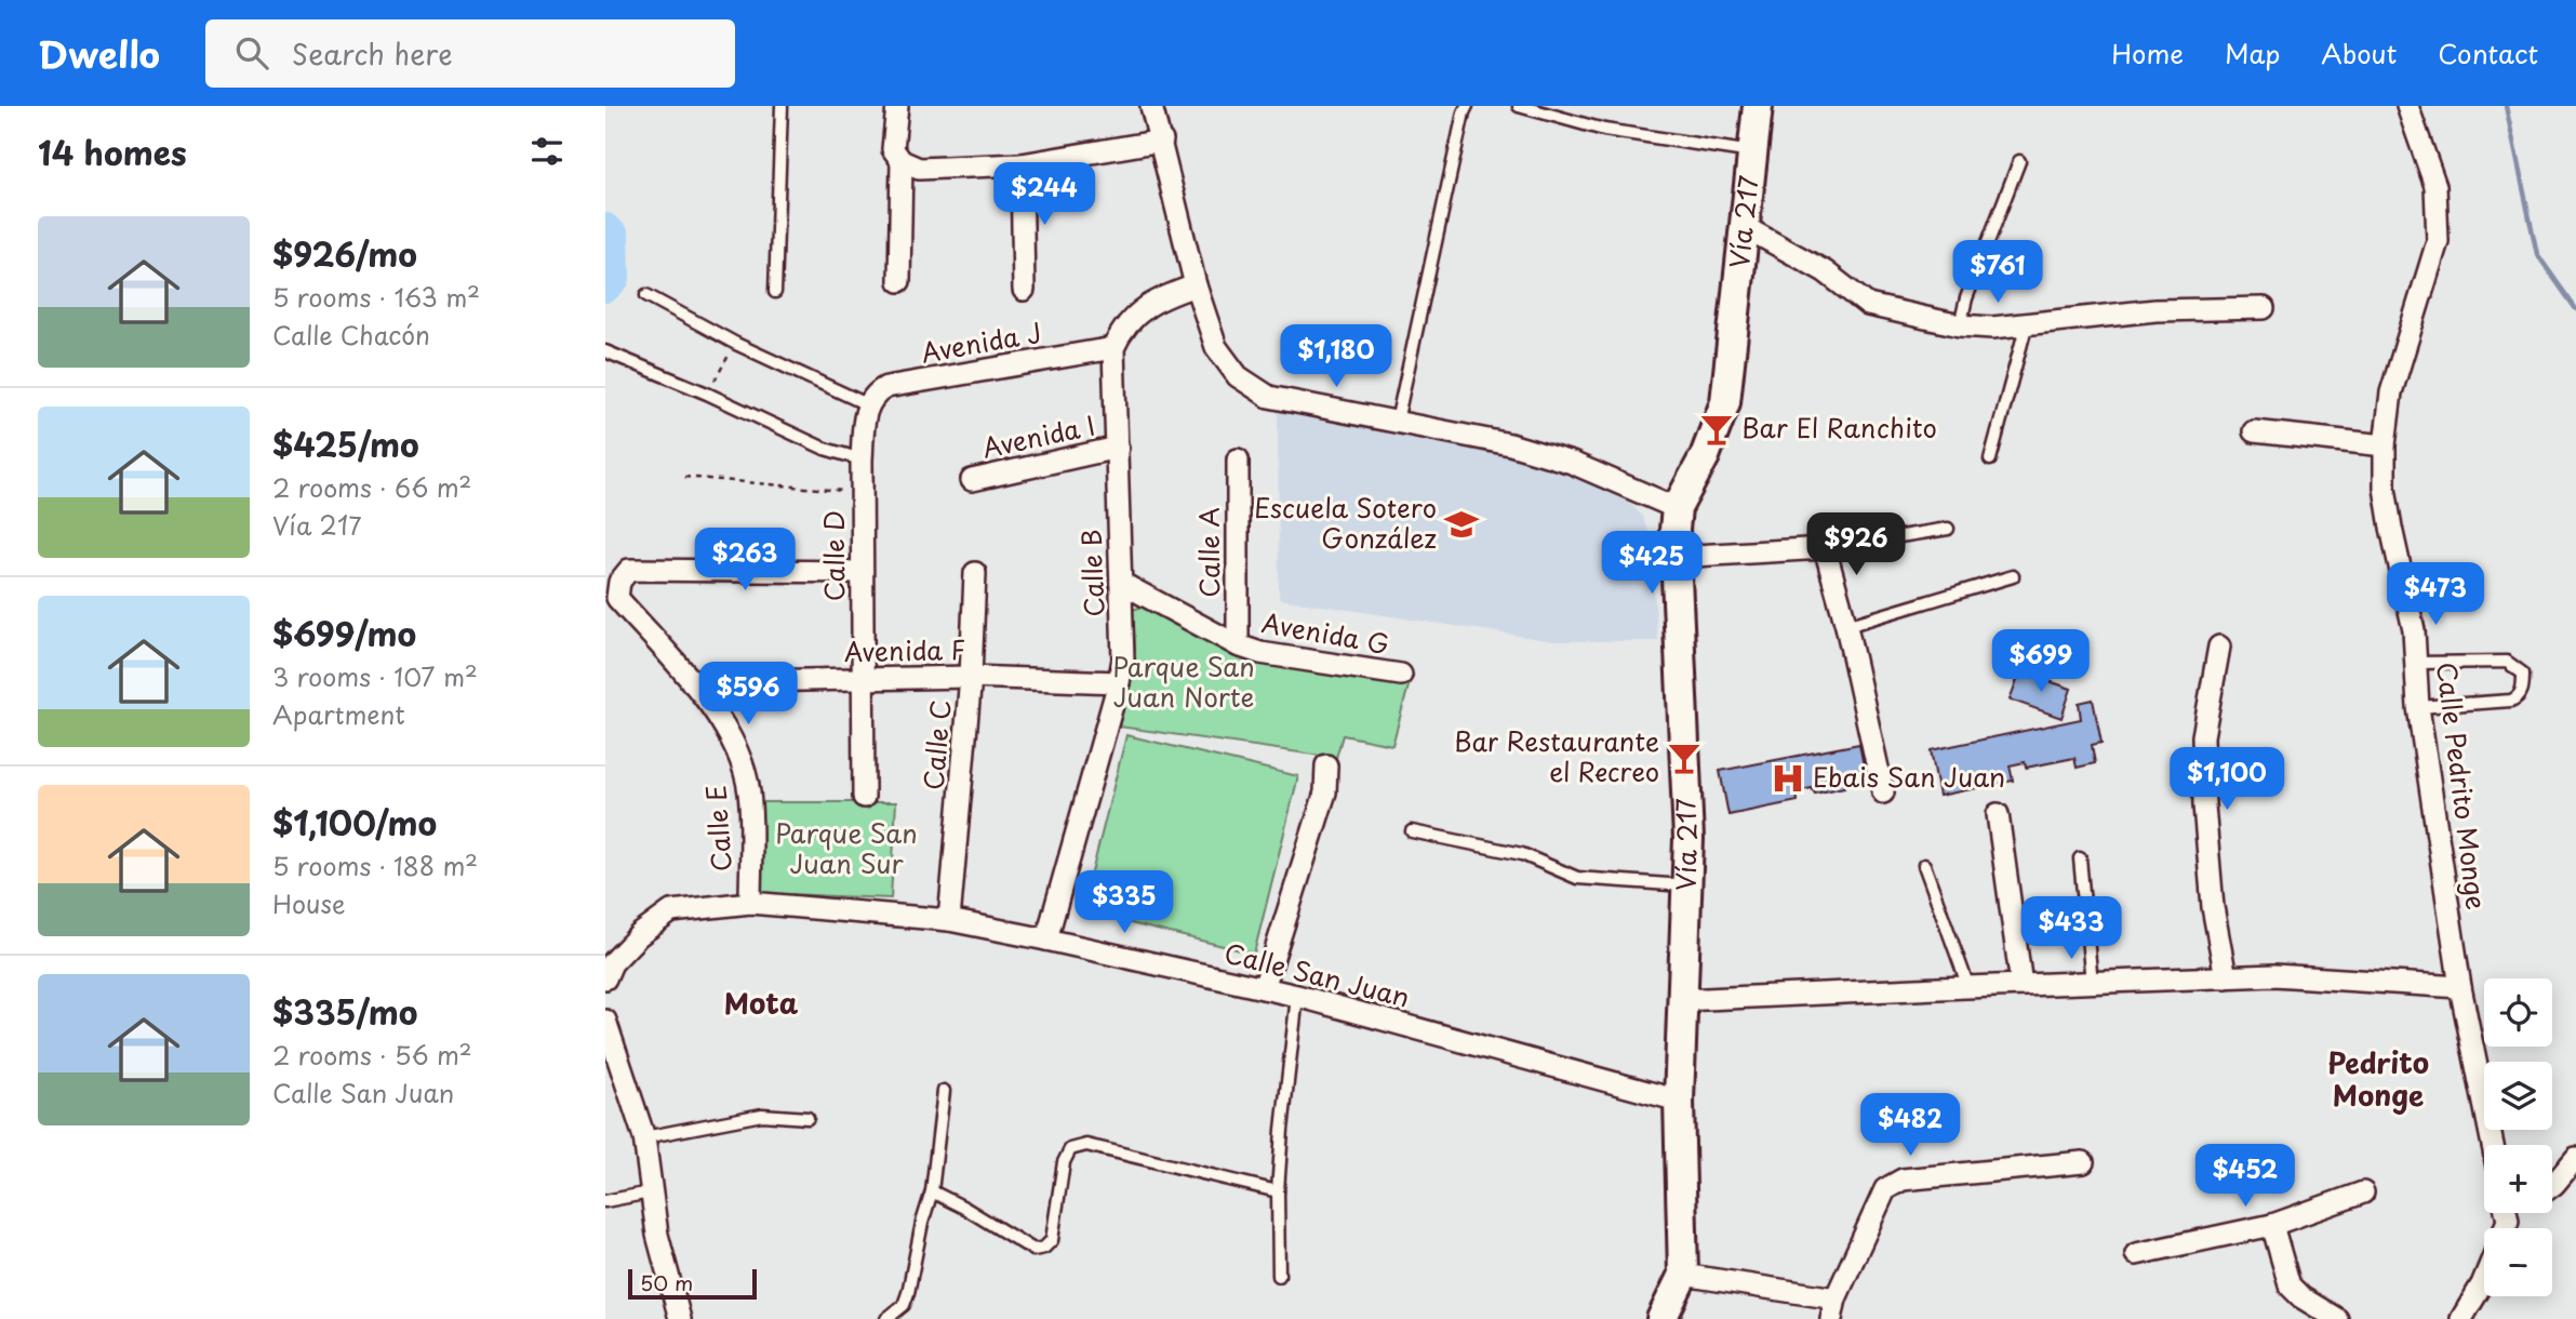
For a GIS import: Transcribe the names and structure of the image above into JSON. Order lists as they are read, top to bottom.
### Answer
{
  "streets": {
    "main road": ["Vía 217"],
    "street": [
      "Avenida J",
      "Avenida I",
      "Calle A",
      "Calle D",
      "Calle B",
      "Avenida G",
      "Avenida F",
      "Calle C",
      "Calle Pedrito Monge",
      "Calle E",
      "Calle San Juan"
    ]
  },
  "crossings": [
    ["Vía 217", "Calle San Juan"],
    ["Avenida J", "Calle D"],
    ["Avenida J", "Calle B"],
    ["Avenida I", "Calle B"],
    ["Calle A", "Avenida G"],
    ["Calle D", "Avenida F"],
    ["Calle D", "Calle E"],
    ["Calle B", "Avenida G"],
    ["Calle B", "Avenida F"],
    ["Calle B", "Calle San Juan"],
    ["Avenida F", "Calle C"],
    ["Avenida F", "Calle E"],
    ["Calle C", "Calle San Juan"],
    ["Calle E", "Calle San Juan"]
  ],
  "districts": ["Mota", "Pedrito Monge"],
  "parks": ["Parque San Juan Norte", "Parque San Juan Sur"],
  "places": {
    "bar": ["Bar El Ranchito", "Bar Restaurante el Recreo"],
    "school or university": ["Escuela Sotero González"],
    "hospital": ["Ebais San Juan"]
  },
  "scale_bar": "50 m",
  "page": {
    "header": "Dwello",
    "search": "Search here",
    "nav": [
      "Home",
      "Map",
      "About",
      "Contact"
    ],
    "heading": "14 homes",
    "price": [
      "$244",
      "$761",
      "$1,180",
      "$926",
      "$263",
      "$425",
      "$473",
      "$699",
      "$596",
      "$1,100",
      "$335",
      "$433",
      "$482",
      "$452"
    ],
    "list": [
      {
        "name": "$926/mo",
        "note": "5 rooms · 163 m² · Calle Chacón"
      },
      {
        "name": "$425/mo",
        "note": "2 rooms · 66 m² · Vía 217"
      },
      {
        "name": "$699/mo",
        "note": "3 rooms · 107 m² · Apartment"
      },
      {
        "name": "$1,100/mo",
        "note": "5 rooms · 188 m² · House"
      },
      {
        "name": "$335/mo",
        "note": "2 rooms · 56 m² · Calle San Juan"
      }
    ],
    "map_buttons": ["+", "−"],
    "scale": "50 m"
  }
}
